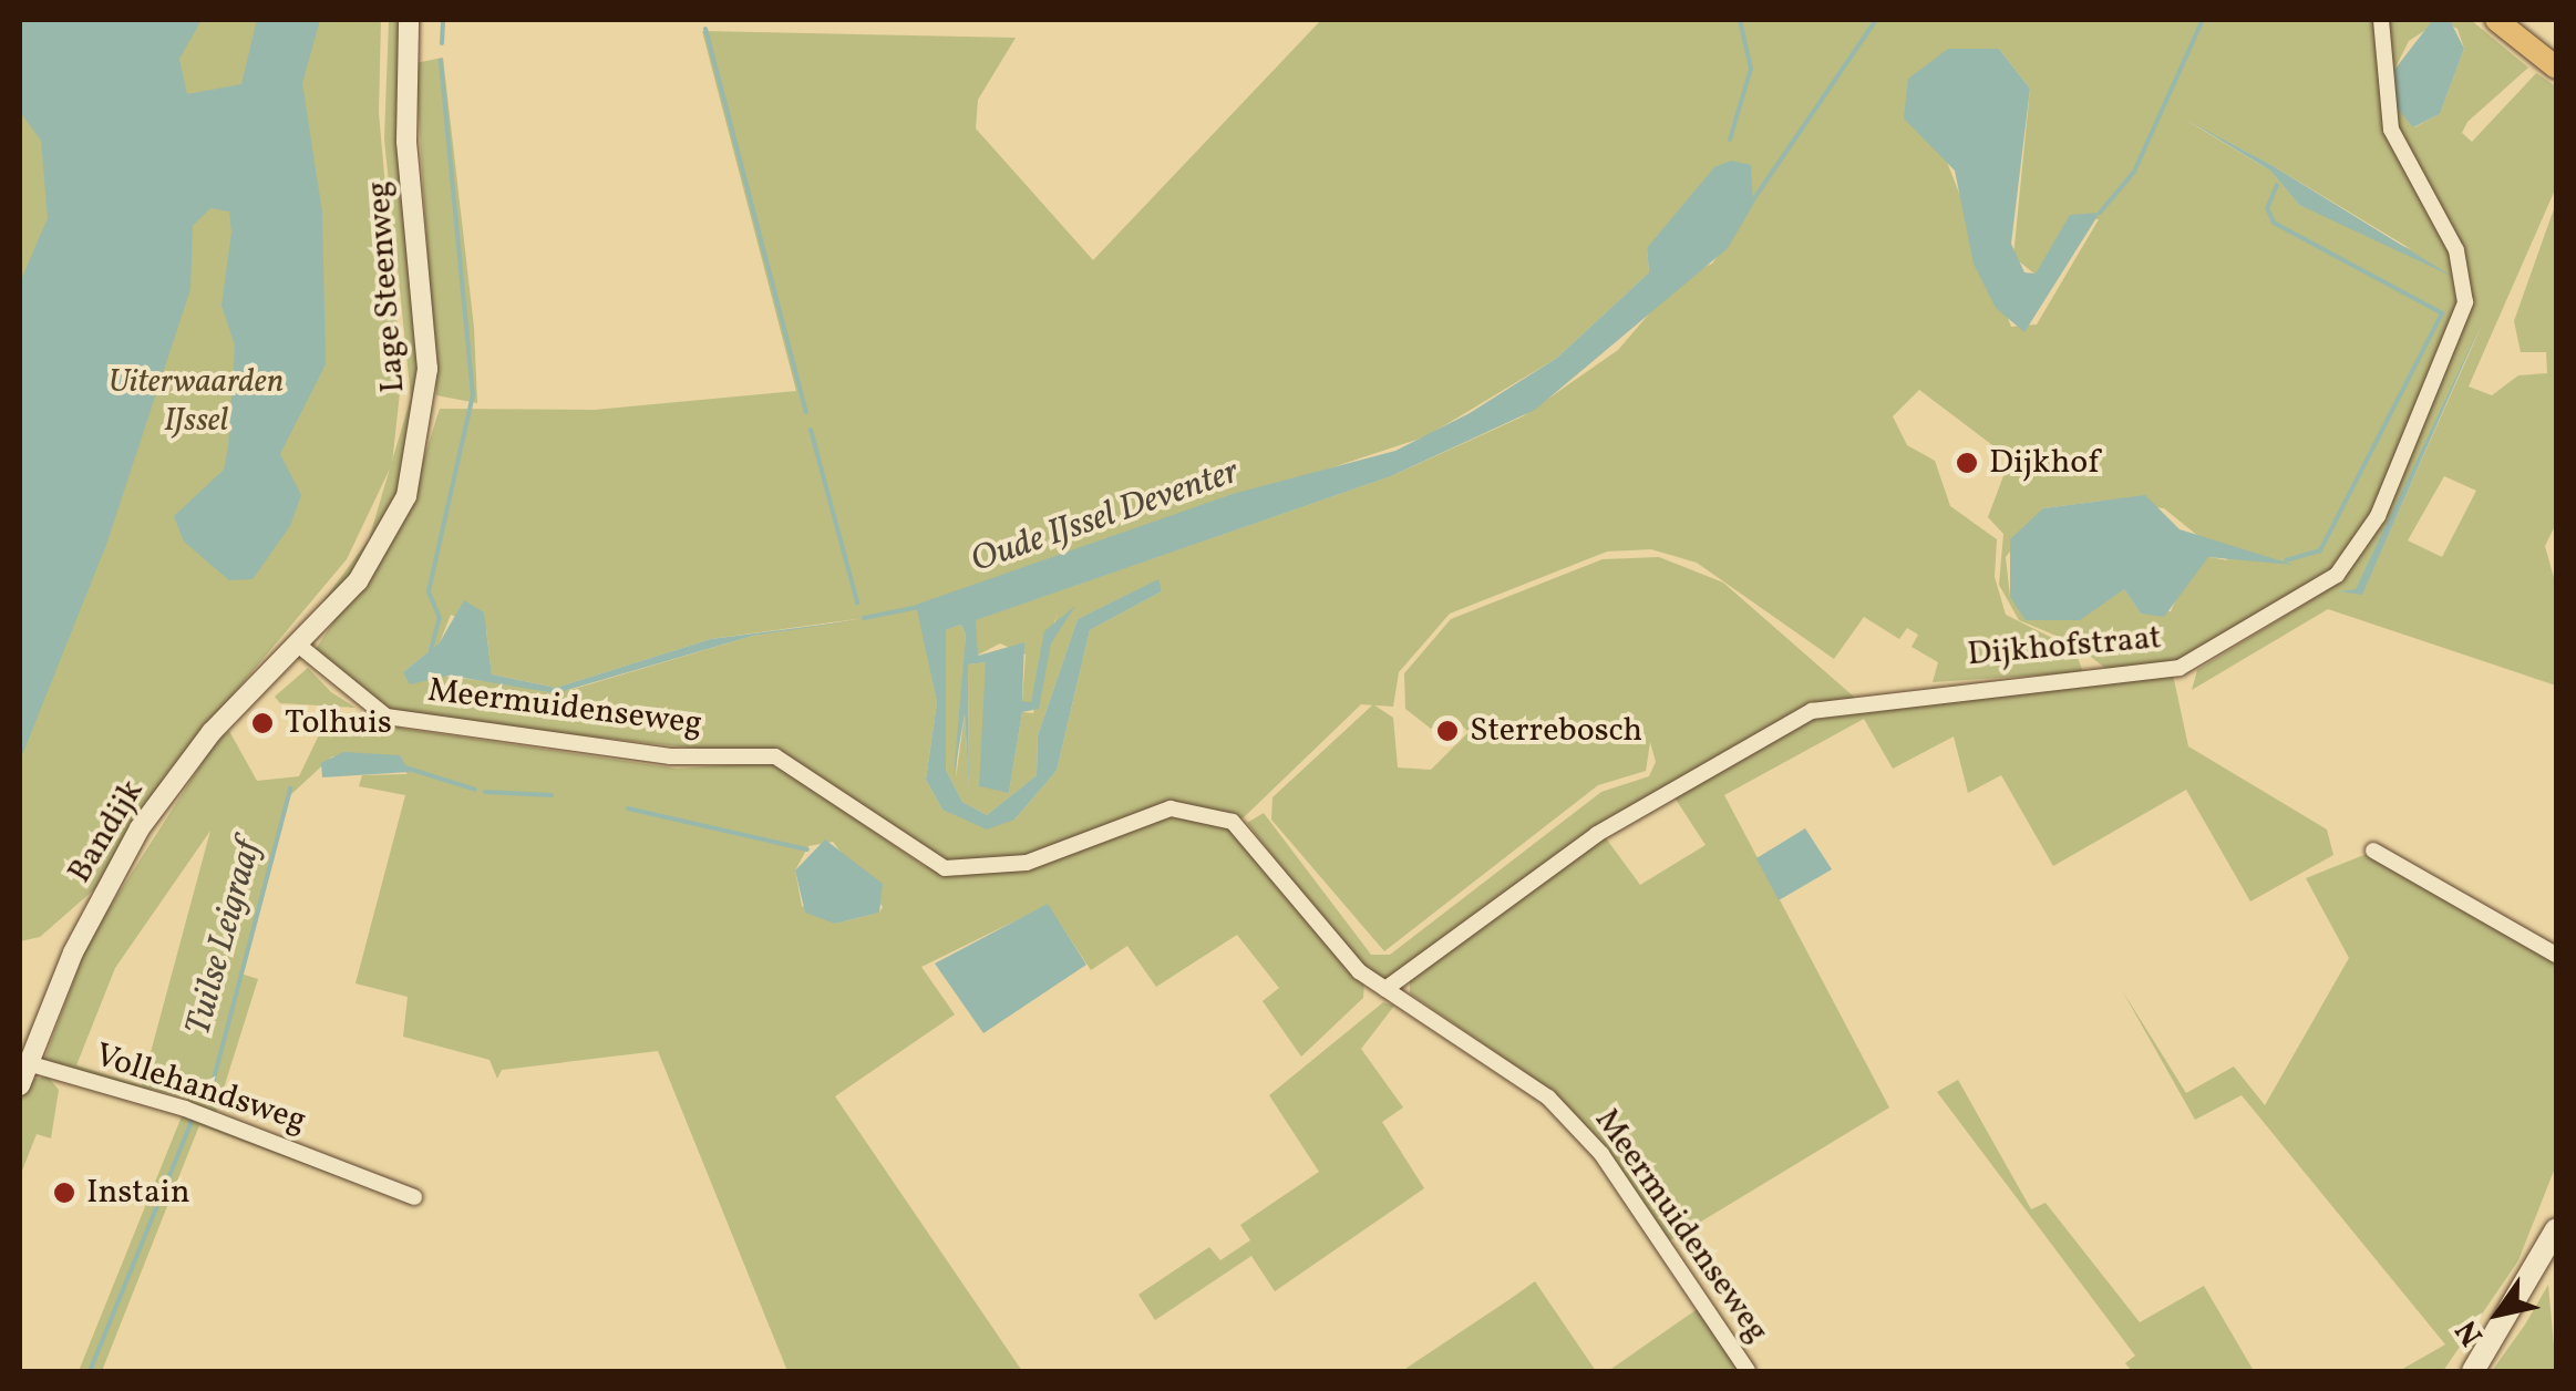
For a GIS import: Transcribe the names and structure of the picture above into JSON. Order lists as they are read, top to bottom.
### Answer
{
  "streets": {
    "street": [
      "Lage Steenweg",
      "Dijkhofstraat",
      "Meermuidenseweg",
      "Bandijk",
      "Vollehandsweg"
    ]
  },
  "crossings": [
    ["Lage Steenweg", "Meermuidenseweg"],
    ["Lage Steenweg", "Bandijk"],
    ["Dijkhofstraat", "Meermuidenseweg"],
    ["Meermuidenseweg", "Bandijk"],
    ["Bandijk", "Vollehandsweg"]
  ],
  "water": ["Oude IJssel Deventer", "Tuilse Leigraaf"],
  "parks": ["Uiterwaarden IJssel"],
  "places": [
    "Dijkhof",
    "Tolhuis",
    "Sterrebosch",
    "Instain"
  ],
  "north": "bottom left"
}
